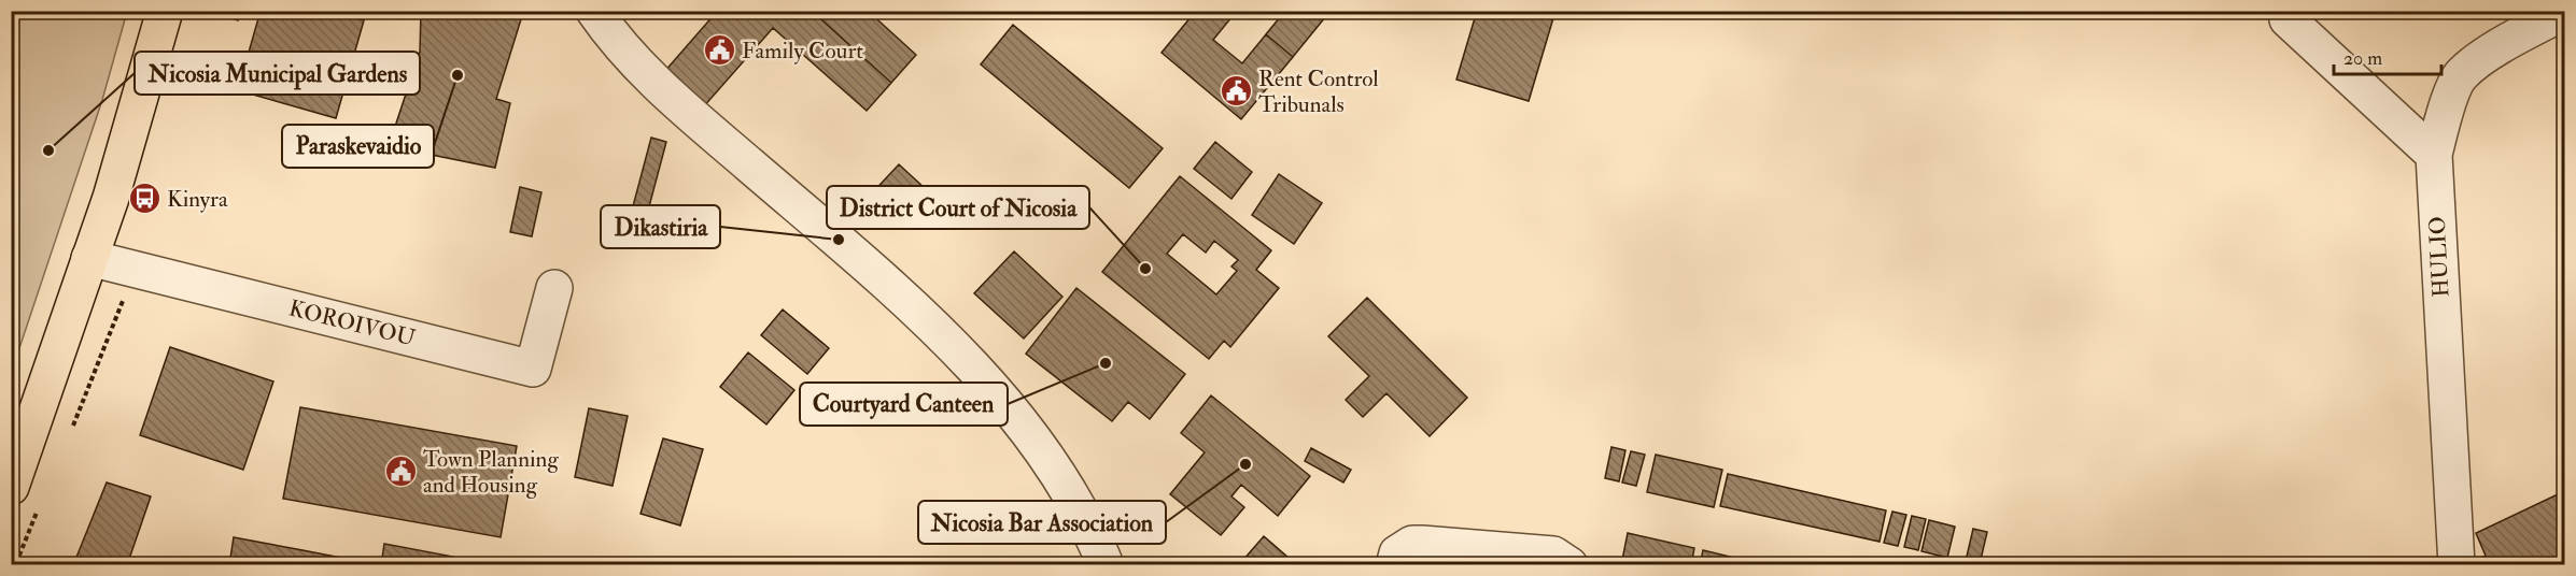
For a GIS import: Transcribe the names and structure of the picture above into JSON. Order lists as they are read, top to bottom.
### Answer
{
  "streets": {
    "street": ["HULIO", "KOROIVOU"]
  },
  "places": {
    "public building": ["Family Court", "Rent Control Tribunals", "Town Planning and Housing"],
    "other": [
      "Paraskevaidio",
      "Nicosia Municipal Gardens",
      "Dikastiria",
      "District Court of Nicosia",
      "Courtyard Canteen",
      "Nicosia Bar Association"
    ],
    "bus stop": ["Kinyra"]
  },
  "scale_bar": "20 m"
}
